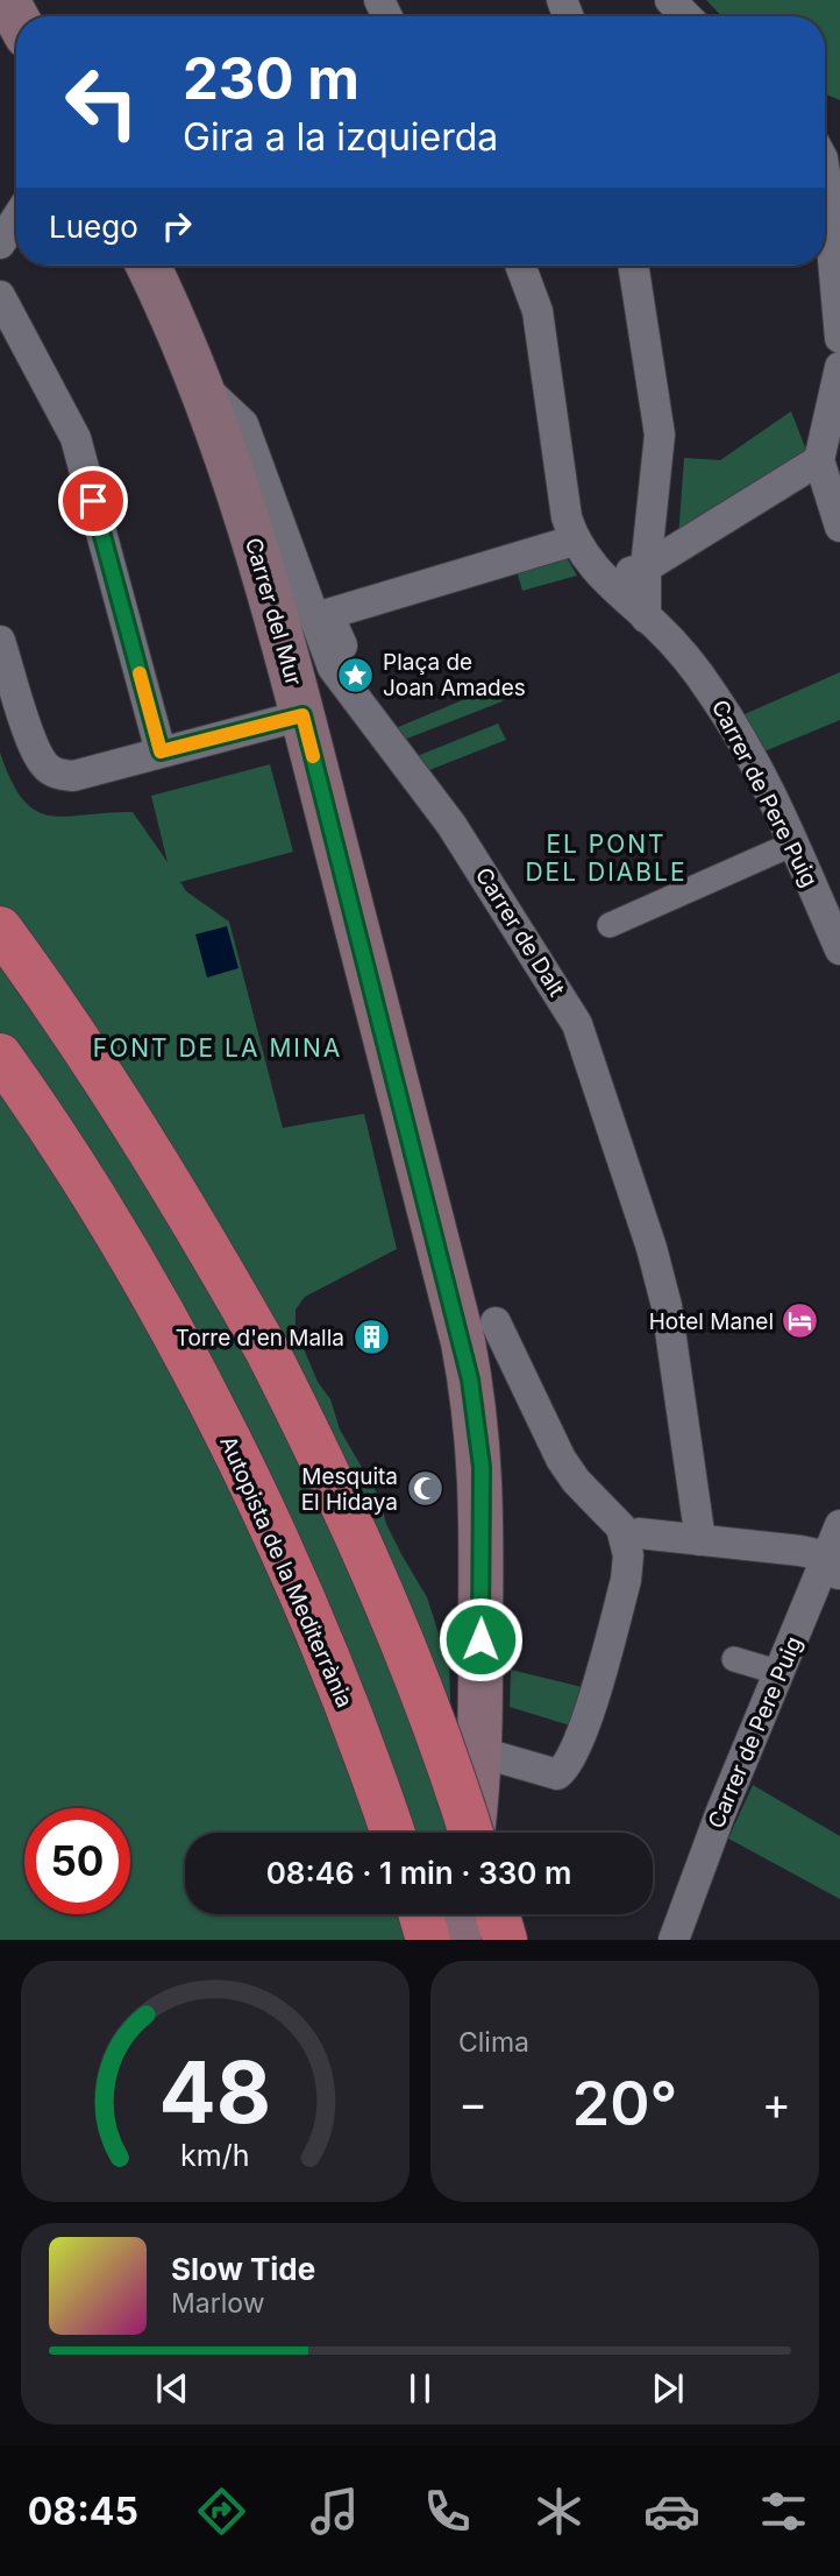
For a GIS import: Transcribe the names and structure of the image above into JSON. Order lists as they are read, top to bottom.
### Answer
{
  "streets": {
    "highway": ["Autopista de la Mediterrània"],
    "main road": ["Carrer del Mur"],
    "street": ["Carrer de Pere Puig", "Carrer de Dalt"]
  },
  "crossings": [
    ["Carrer del Mur", "Carrer de Dalt"]
  ],
  "districts": ["EL PONT DEL DIABLE", "FONT DE LA MINA"],
  "places": {
    "place": ["Plaça de Joan Amades"],
    "hotel": ["Hotel Manel"],
    "building": ["Torre d'en Malla"],
    "mosque": ["Mesquita El Hidaya"]
  },
  "page": {
    "turn": ["230 m", "Gira a la izquierda"],
    "then": "Luego",
    "limit": "50",
    "trip": "08:46 · 1 min · 330 m",
    "tile": "Clima",
    "heat": ["−", "20°", "+"],
    "song": ["Slow Tide", "Marlow"],
    "tabs": "08:45",
    "gauge": ["48", "km/h"]
  }
}
